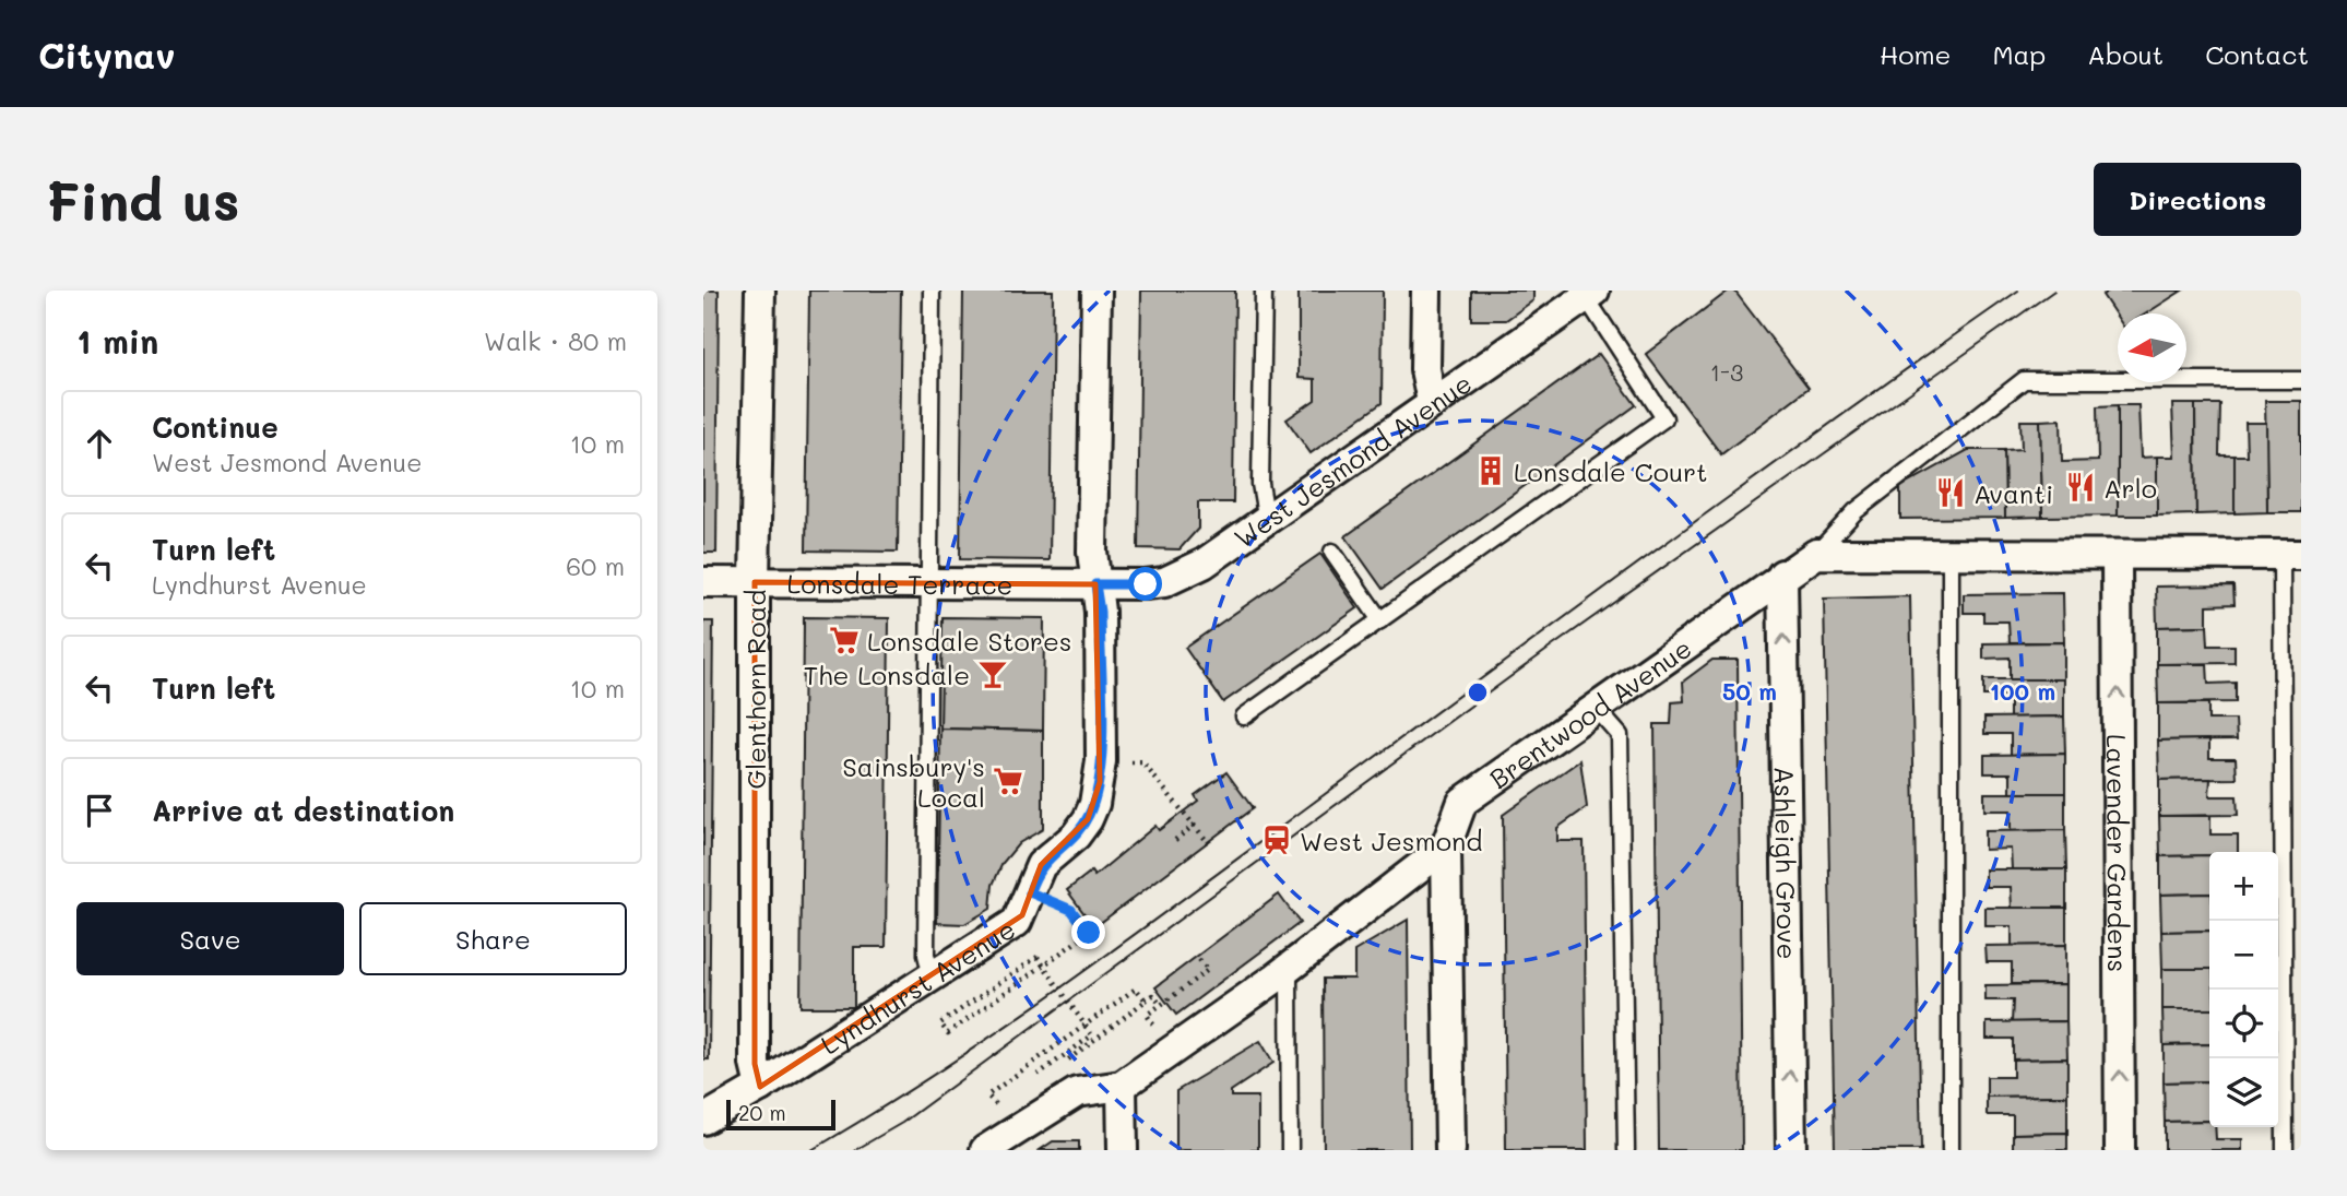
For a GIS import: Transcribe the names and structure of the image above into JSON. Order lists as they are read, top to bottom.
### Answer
{
  "streets": {
    "street": [
      "West Jesmond Avenue",
      "Lonsdale Terrace",
      "Glenthorn Road",
      "Brentwood Avenue",
      "Lavender Gardens",
      "Ashleigh Grove",
      "Lyndhurst Avenue"
    ]
  },
  "crossings": [
    ["West Jesmond Avenue", "Lonsdale Terrace"],
    ["West Jesmond Avenue", "Lyndhurst Avenue"],
    ["Lonsdale Terrace", "Glenthorn Road"],
    ["Lonsdale Terrace", "Lyndhurst Avenue"],
    ["Glenthorn Road", "Lyndhurst Avenue"],
    ["Brentwood Avenue", "Ashleigh Grove"]
  ],
  "one_way": ["Lavender Gardens", "Ashleigh Grove"],
  "places": {
    "building": ["Lonsdale Court"],
    "restaurant": ["Arlo", "Avanti"],
    "supermarket": ["Lonsdale Stores", "Sainsbury's Local"],
    "bar": ["The Lonsdale"],
    "station": ["West Jesmond"]
  },
  "house_numbers": ["1-3"],
  "scale_bar": "20 m",
  "north": "left",
  "page": {
    "header": "Citynav",
    "nav": [
      "Home",
      "Map",
      "About",
      "Contact"
    ],
    "buttons": [
      "Directions",
      ["Save", "Share"]
    ],
    "title": "Find us",
    "heading": ["1 min", "Walk · 80 m"],
    "list": [
      ["Continue", "West Jesmond Avenue", "10 m"],
      ["Turn left", "Lyndhurst Avenue", "60 m"],
      ["Turn left", "10 m"],
      "Arrive at destination"
    ],
    "map_buttons": ["+", "−"],
    "scale": "20 m"
  },
  "rings": ["50 m", "100 m"]
}
